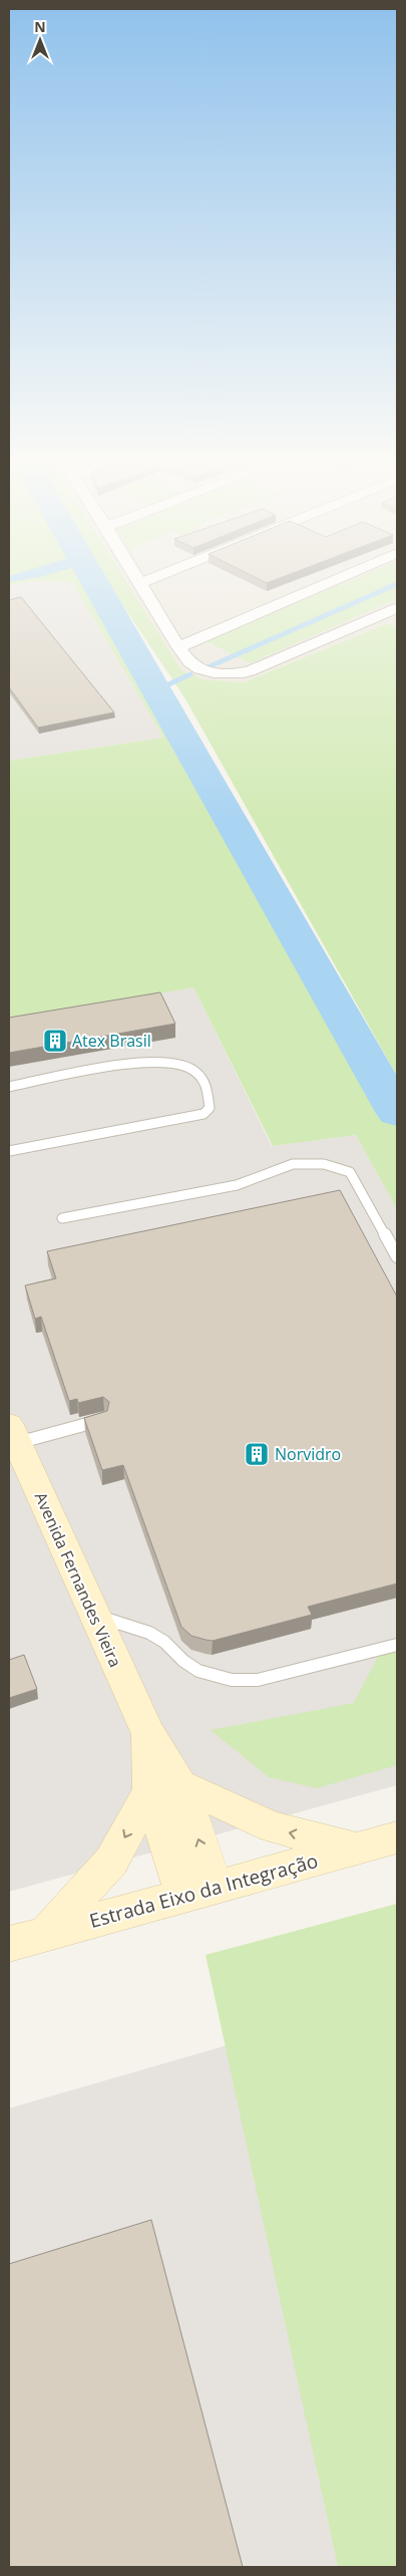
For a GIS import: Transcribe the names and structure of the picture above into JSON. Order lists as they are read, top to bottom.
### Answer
{
  "streets": {
    "main road": ["Avenida Fernandes Vieira", "Estrada Eixo da Integração"]
  },
  "crossings": [
    ["Avenida Fernandes Vieira", "Estrada Eixo da Integração"]
  ],
  "places": {
    "building": ["Atex Brasil", "Norvidro"]
  },
  "north": "top"
}
